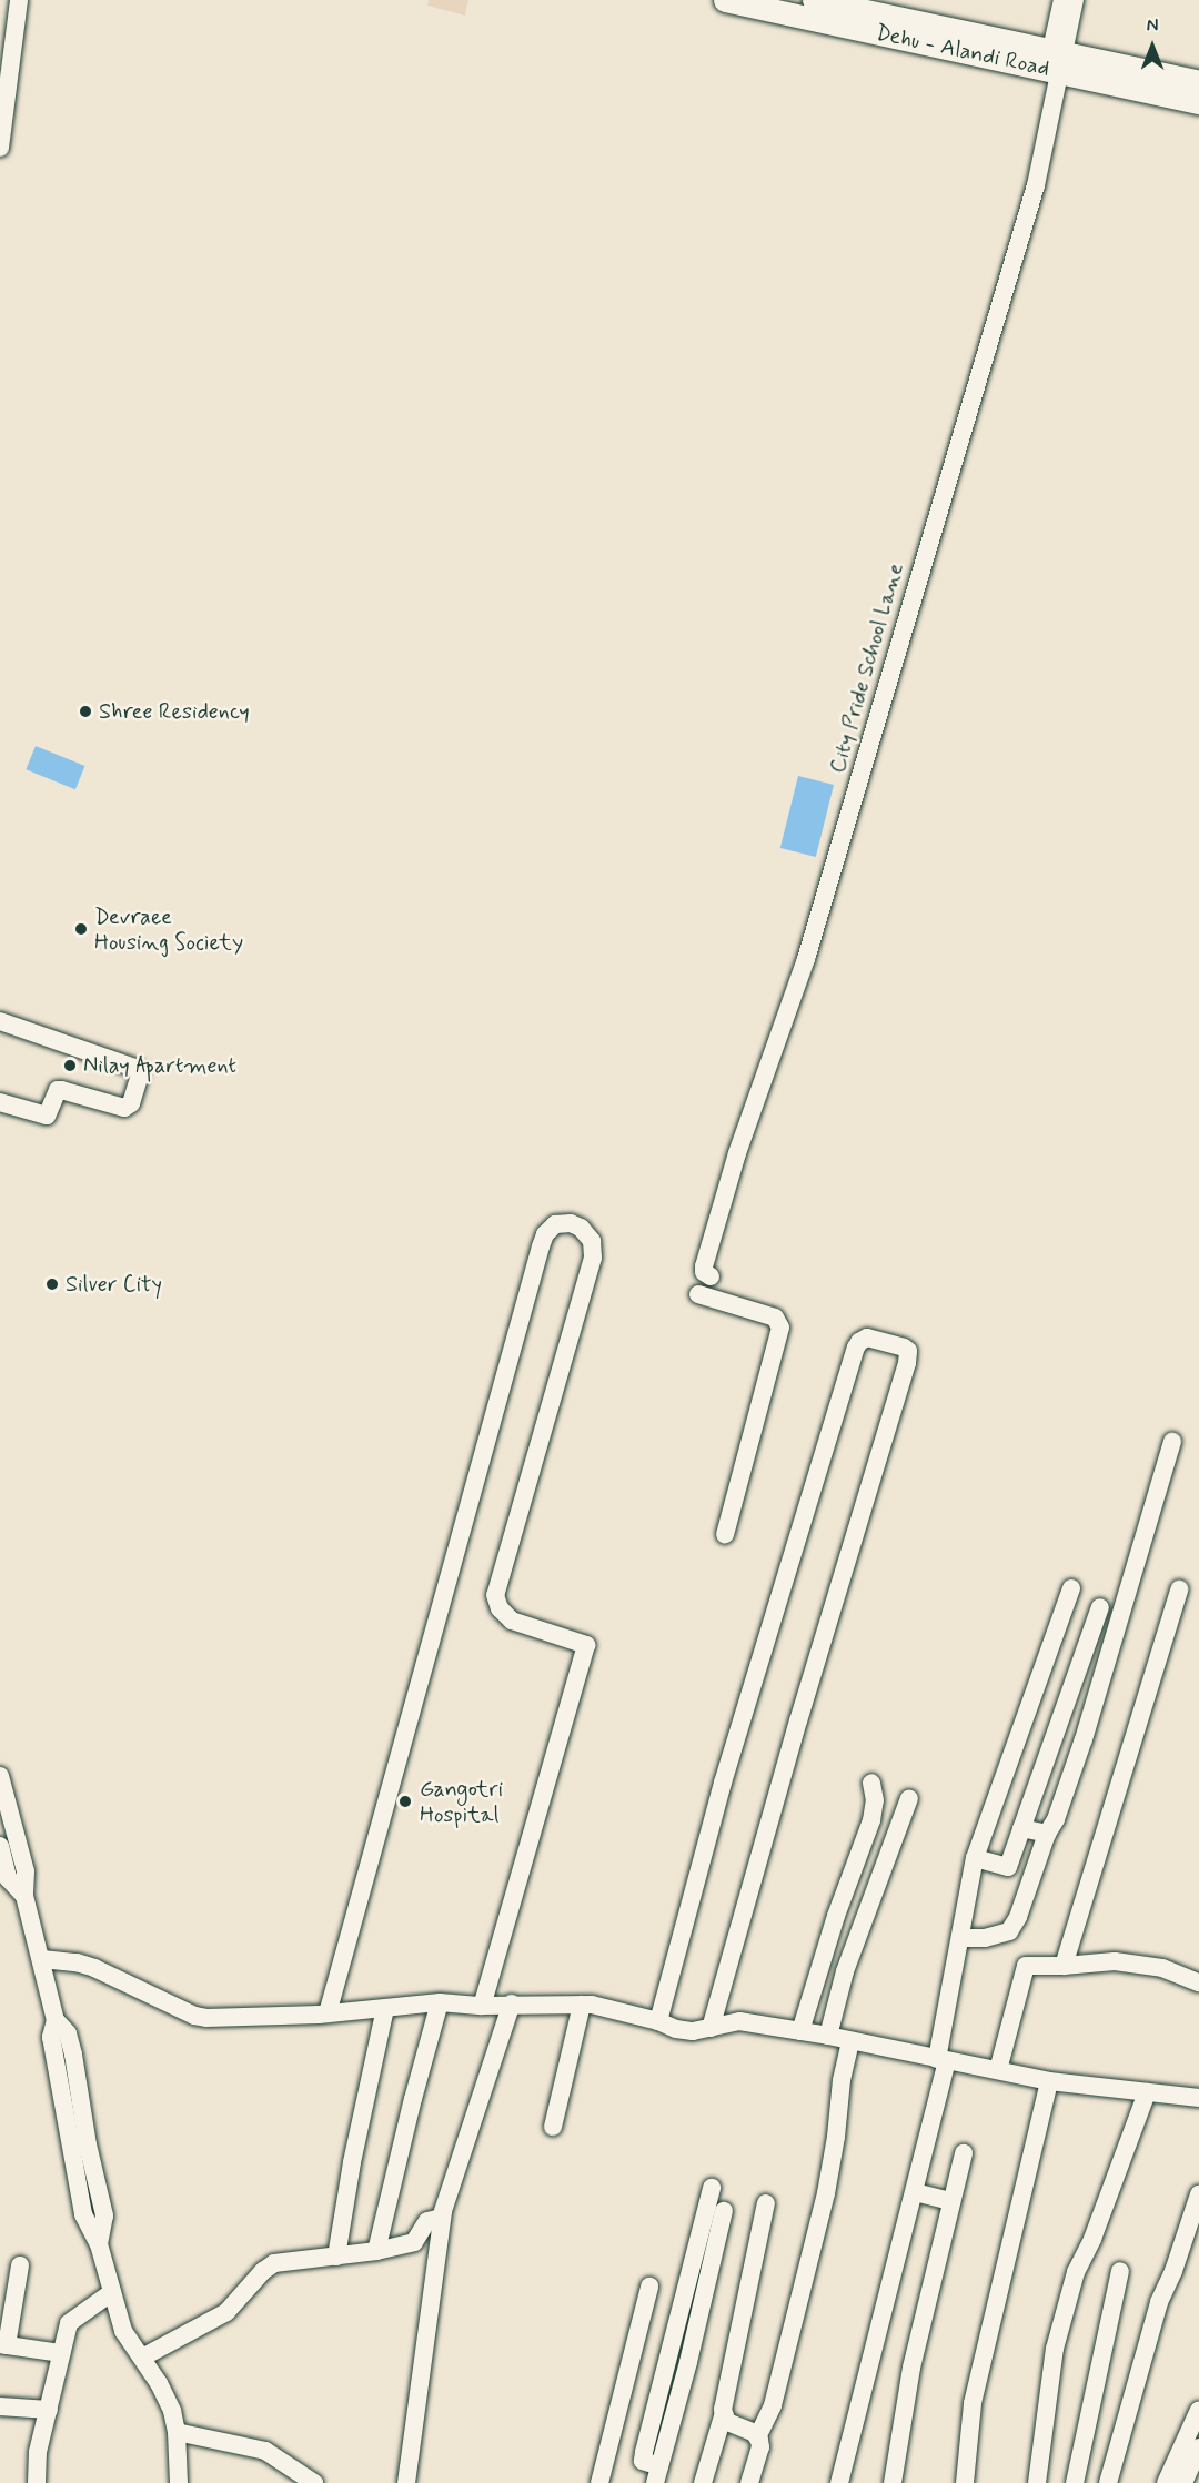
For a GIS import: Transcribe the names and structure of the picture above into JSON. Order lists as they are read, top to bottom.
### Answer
{
  "streets": {
    "main road": ["Dehu - Alandi Road"],
    "street": ["City Pride School Lane"]
  },
  "crossings": [
    ["Dehu - Alandi Road", "City Pride School Lane"]
  ],
  "places": [
    "Shree Residency",
    "Devraee Housing Society",
    "Nilay Apartment",
    "Silver City",
    "Gangotri Hospital"
  ],
  "north": "top"
}
